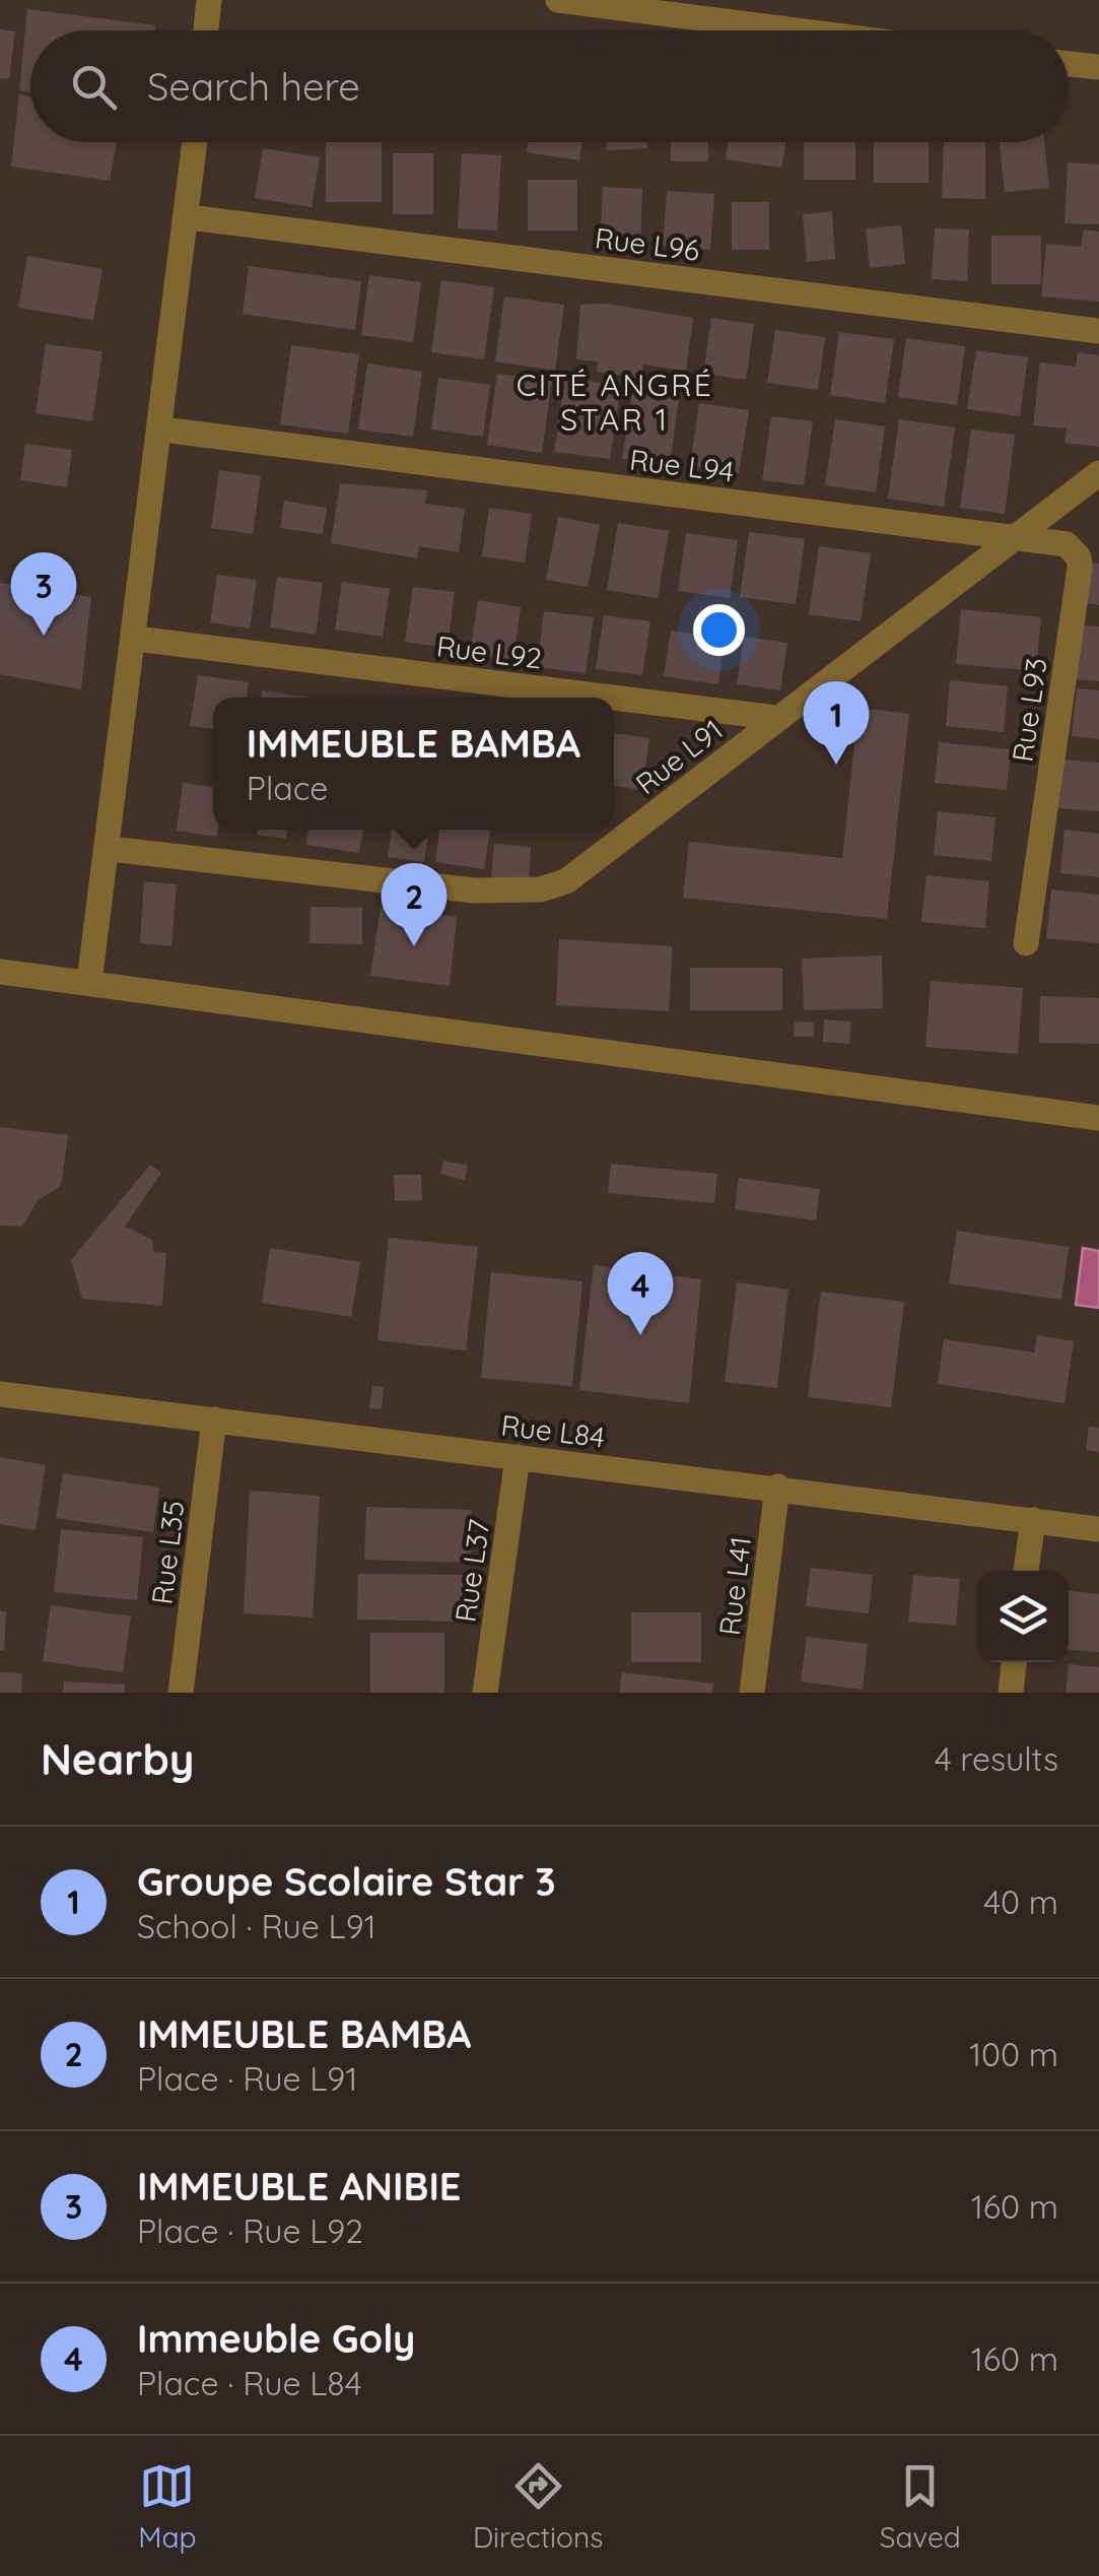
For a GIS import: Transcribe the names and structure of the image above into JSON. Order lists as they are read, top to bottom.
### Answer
{
  "streets": {
    "street": [
      "Rue L96",
      "Rue L94",
      "Rue L92",
      "Rue L93",
      "Rue L91",
      "Rue L84",
      "Rue L35",
      "Rue L37",
      "Rue L41"
    ]
  },
  "crossings": [
    ["Rue L94", "Rue L93"],
    ["Rue L94", "Rue L91"],
    ["Rue L92", "Rue L91"],
    ["Rue L93", "Rue L91"],
    ["Rue L84", "Rue L35"],
    ["Rue L84", "Rue L37"],
    ["Rue L84", "Rue L41"]
  ],
  "districts": ["CITÉ ANGRÉ STAR 1"],
  "page": {
    "search": "Search here",
    "pins": [
      "3",
      "1",
      "2",
      "4"
    ],
    "popup": ["IMMEUBLE BAMBA", "Place"],
    "heading": ["Nearby", "4 results"],
    "list": [
      {
        "mark": "1",
        "name": "Groupe Scolaire Star 3",
        "note": "School · Rue L91",
        "value": "40 m"
      },
      {
        "mark": "2",
        "name": "IMMEUBLE BAMBA",
        "note": "Place · Rue L91",
        "value": "100 m"
      },
      {
        "mark": "3",
        "name": "IMMEUBLE ANIBIE",
        "note": "Place · Rue L92",
        "value": "160 m"
      },
      {
        "mark": "4",
        "name": "Immeuble Goly",
        "note": "Place · Rue L84",
        "value": "160 m"
      }
    ],
    "nav": ["Map", "Directions", "Saved"]
  }
}
